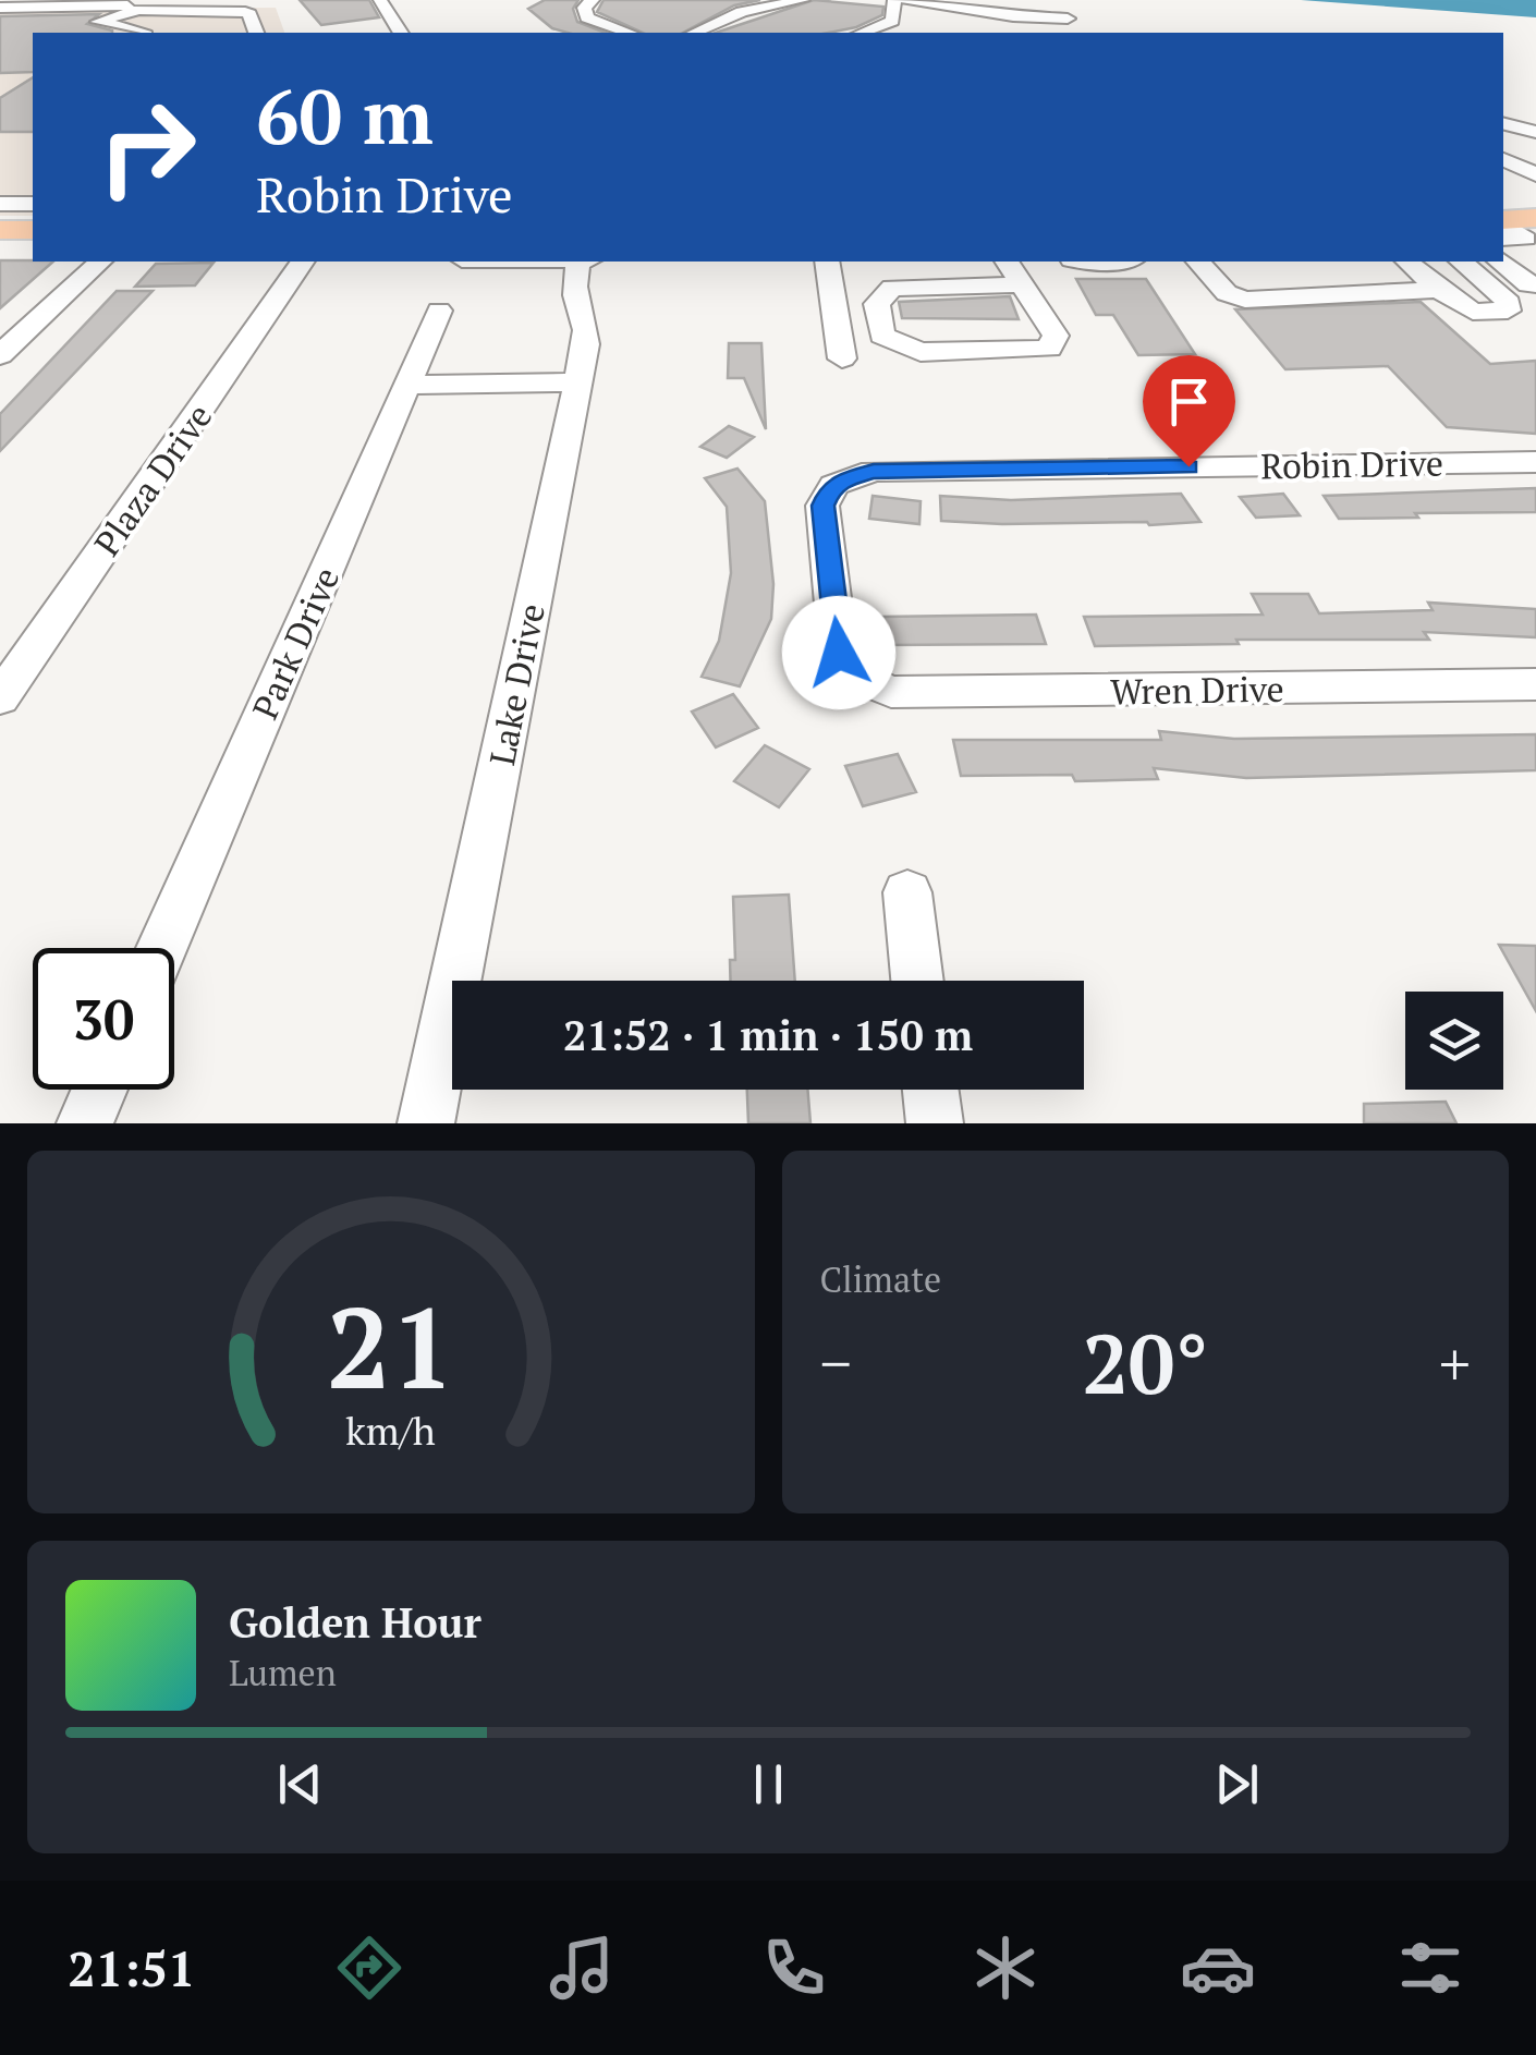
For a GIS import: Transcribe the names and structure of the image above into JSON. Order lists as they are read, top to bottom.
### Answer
{
  "streets": {
    "street": [
      "Robin Drive",
      "Plaza Drive",
      "Park Drive",
      "Lake Drive",
      "Wren Drive"
    ]
  },
  "crossings": [
    ["Robin Drive", "Wren Drive"]
  ],
  "page": {
    "turn": ["60 m", "Robin Drive"],
    "limit": "30",
    "trip": "21:52 · 1 min · 150 m",
    "tile": "Climate",
    "heat": ["−", "20°", "+"],
    "song": ["Golden Hour", "Lumen"],
    "tabs": "21:51",
    "gauge": ["21", "km/h"]
  }
}
